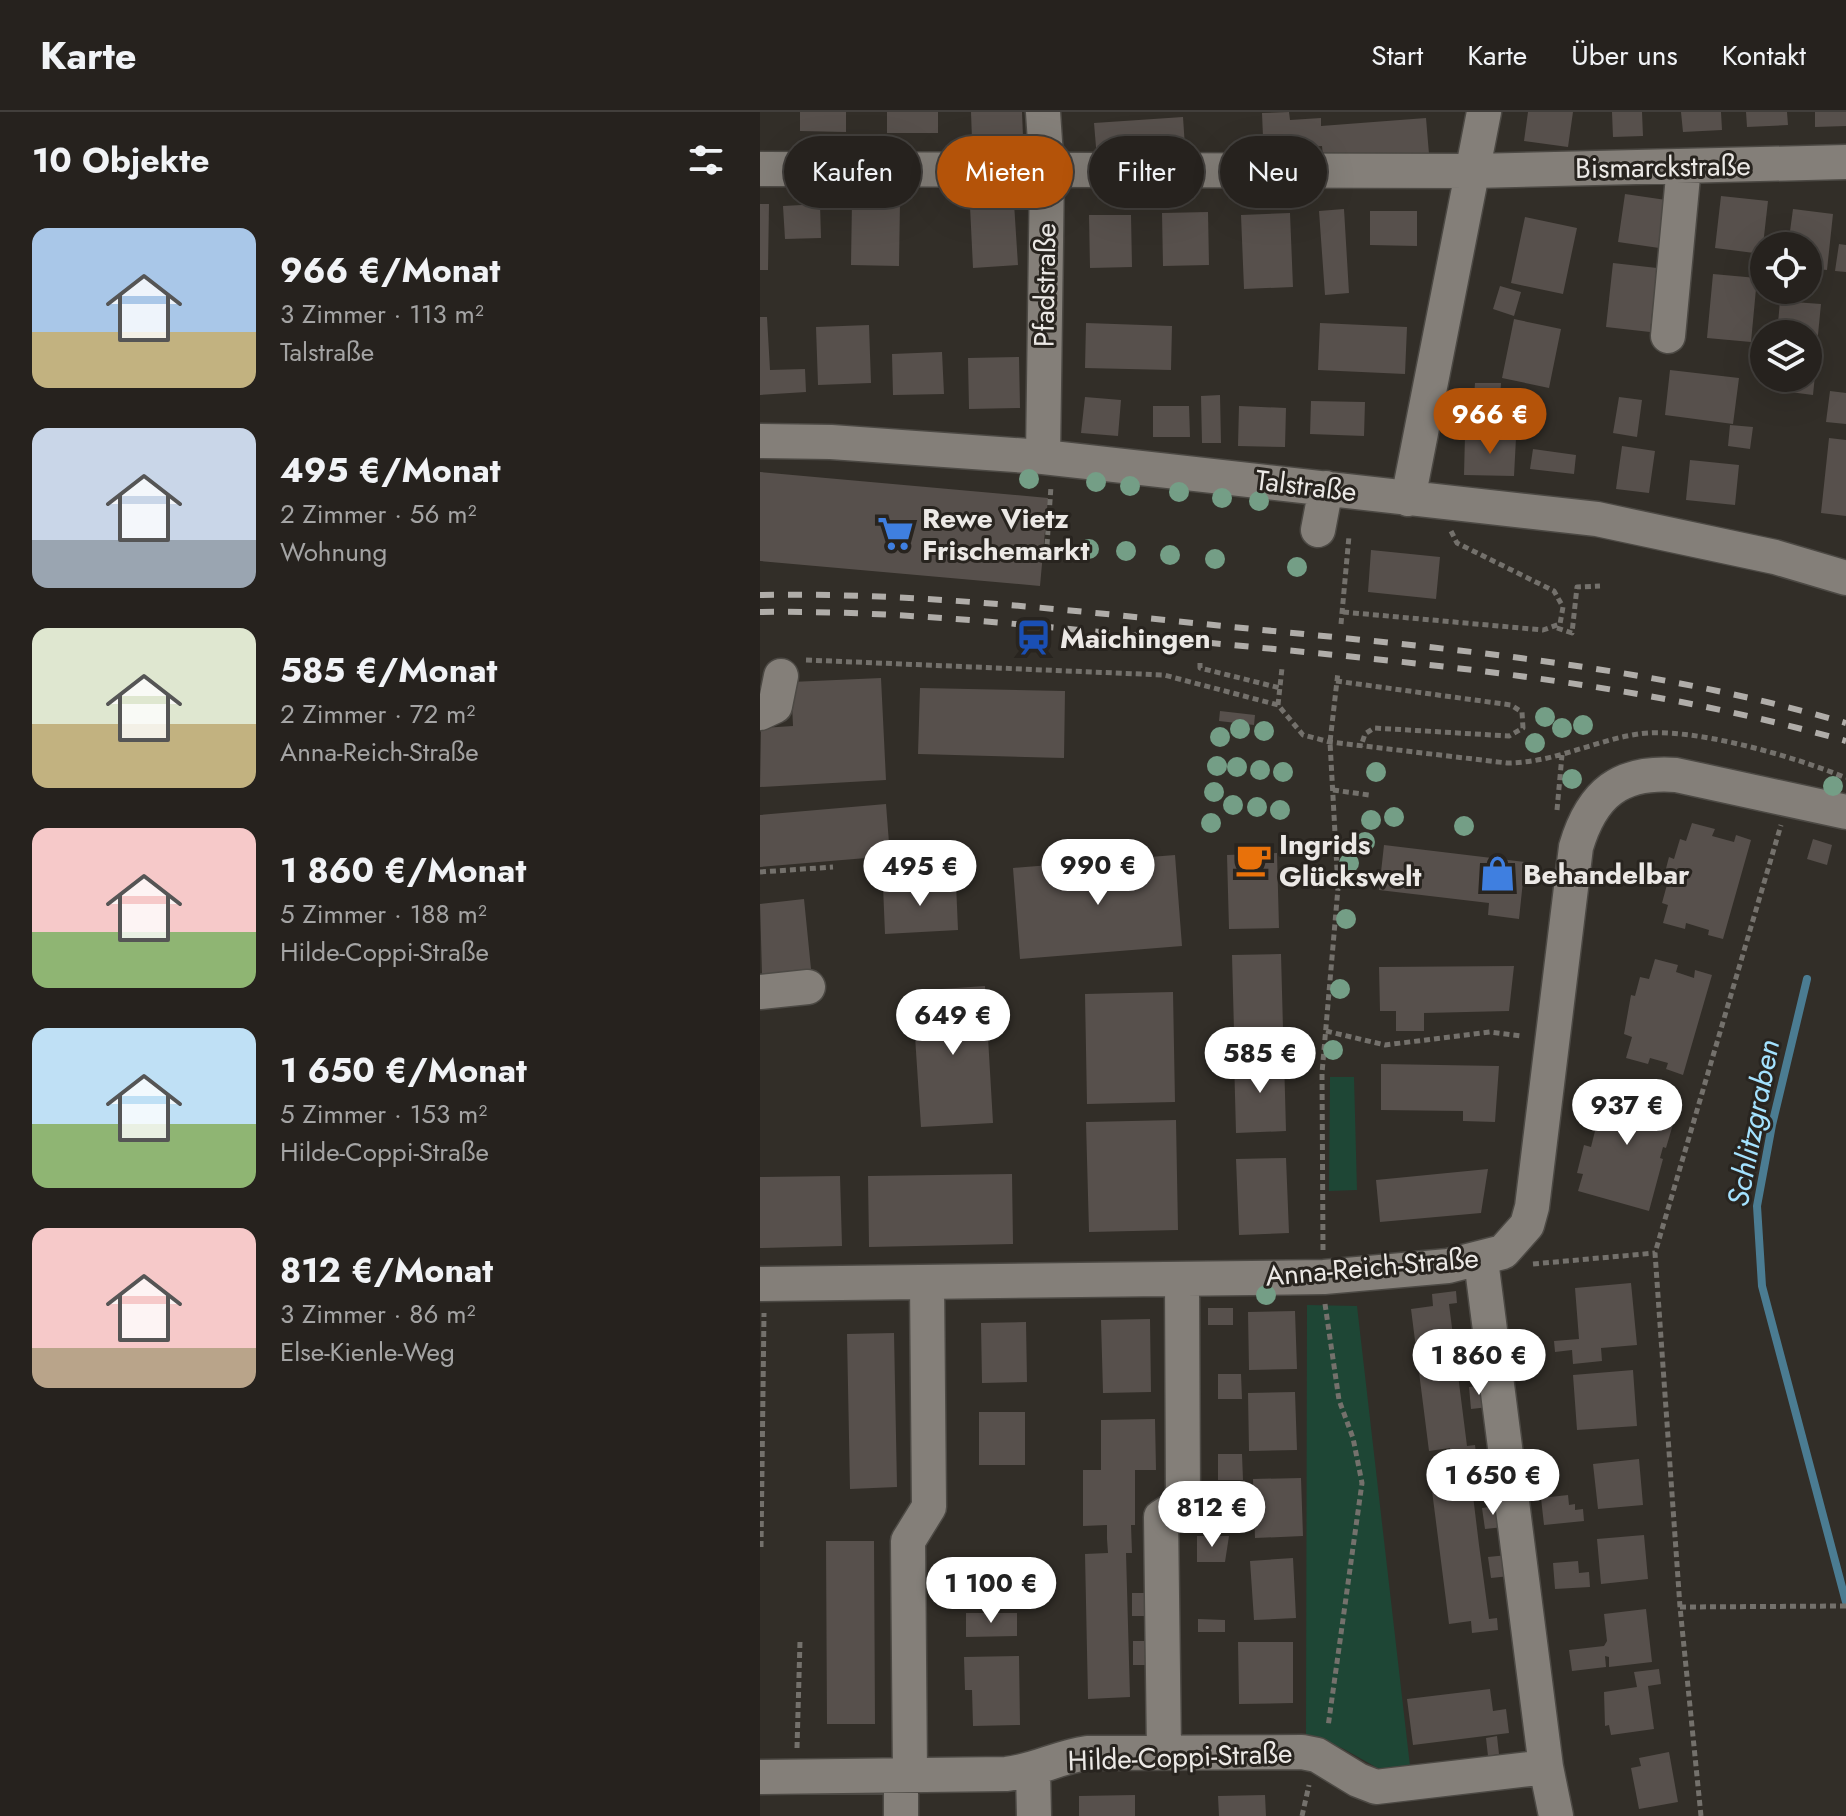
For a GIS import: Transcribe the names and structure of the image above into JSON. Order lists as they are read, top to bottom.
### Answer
{
  "streets": {
    "street": [
      "Bismarckstraße",
      "Pfadstraße",
      "Talstraße",
      "Anna-Reich-Straße",
      "Hilde-Coppi-Straße"
    ]
  },
  "crossings": [
    ["Pfadstraße", "Talstraße"]
  ],
  "water": ["Schlitzgraben"],
  "places": {
    "supermarket": ["Rewe Vietz Frischemarkt"],
    "station": ["Maichingen"],
    "cafe": ["Ingrids Glückswelt"],
    "shop": ["Behandelbar"]
  },
  "page": {
    "header": "Karte",
    "nav": [
      "Start",
      "Karte",
      "Über uns",
      "Kontakt"
    ],
    "heading": "10 Objekte",
    "chip": [
      "Kaufen",
      "Mieten",
      "Filter",
      "Neu"
    ],
    "list": [
      {
        "name": "966 €/Monat",
        "note": "3 Zimmer · 113 m² · Talstraße"
      },
      {
        "name": "495 €/Monat",
        "note": "2 Zimmer · 56 m² · Wohnung"
      },
      {
        "name": "585 €/Monat",
        "note": "2 Zimmer · 72 m² · Anna-Reich-Straße"
      },
      {
        "name": "1 860 €/Monat",
        "note": "5 Zimmer · 188 m² · Hilde-Coppi-Straße"
      },
      {
        "name": "1 650 €/Monat",
        "note": "5 Zimmer · 153 m² · Hilde-Coppi-Straße"
      },
      {
        "name": "812 €/Monat",
        "note": "3 Zimmer · 86 m² · Else-Kienle-Weg"
      }
    ],
    "price": [
      "966 €",
      "990 €",
      "495 €",
      "649 €",
      "585 €",
      "937 €",
      "1 860 €",
      "1 650 €",
      "812 €",
      "1 100 €"
    ]
  }
}
